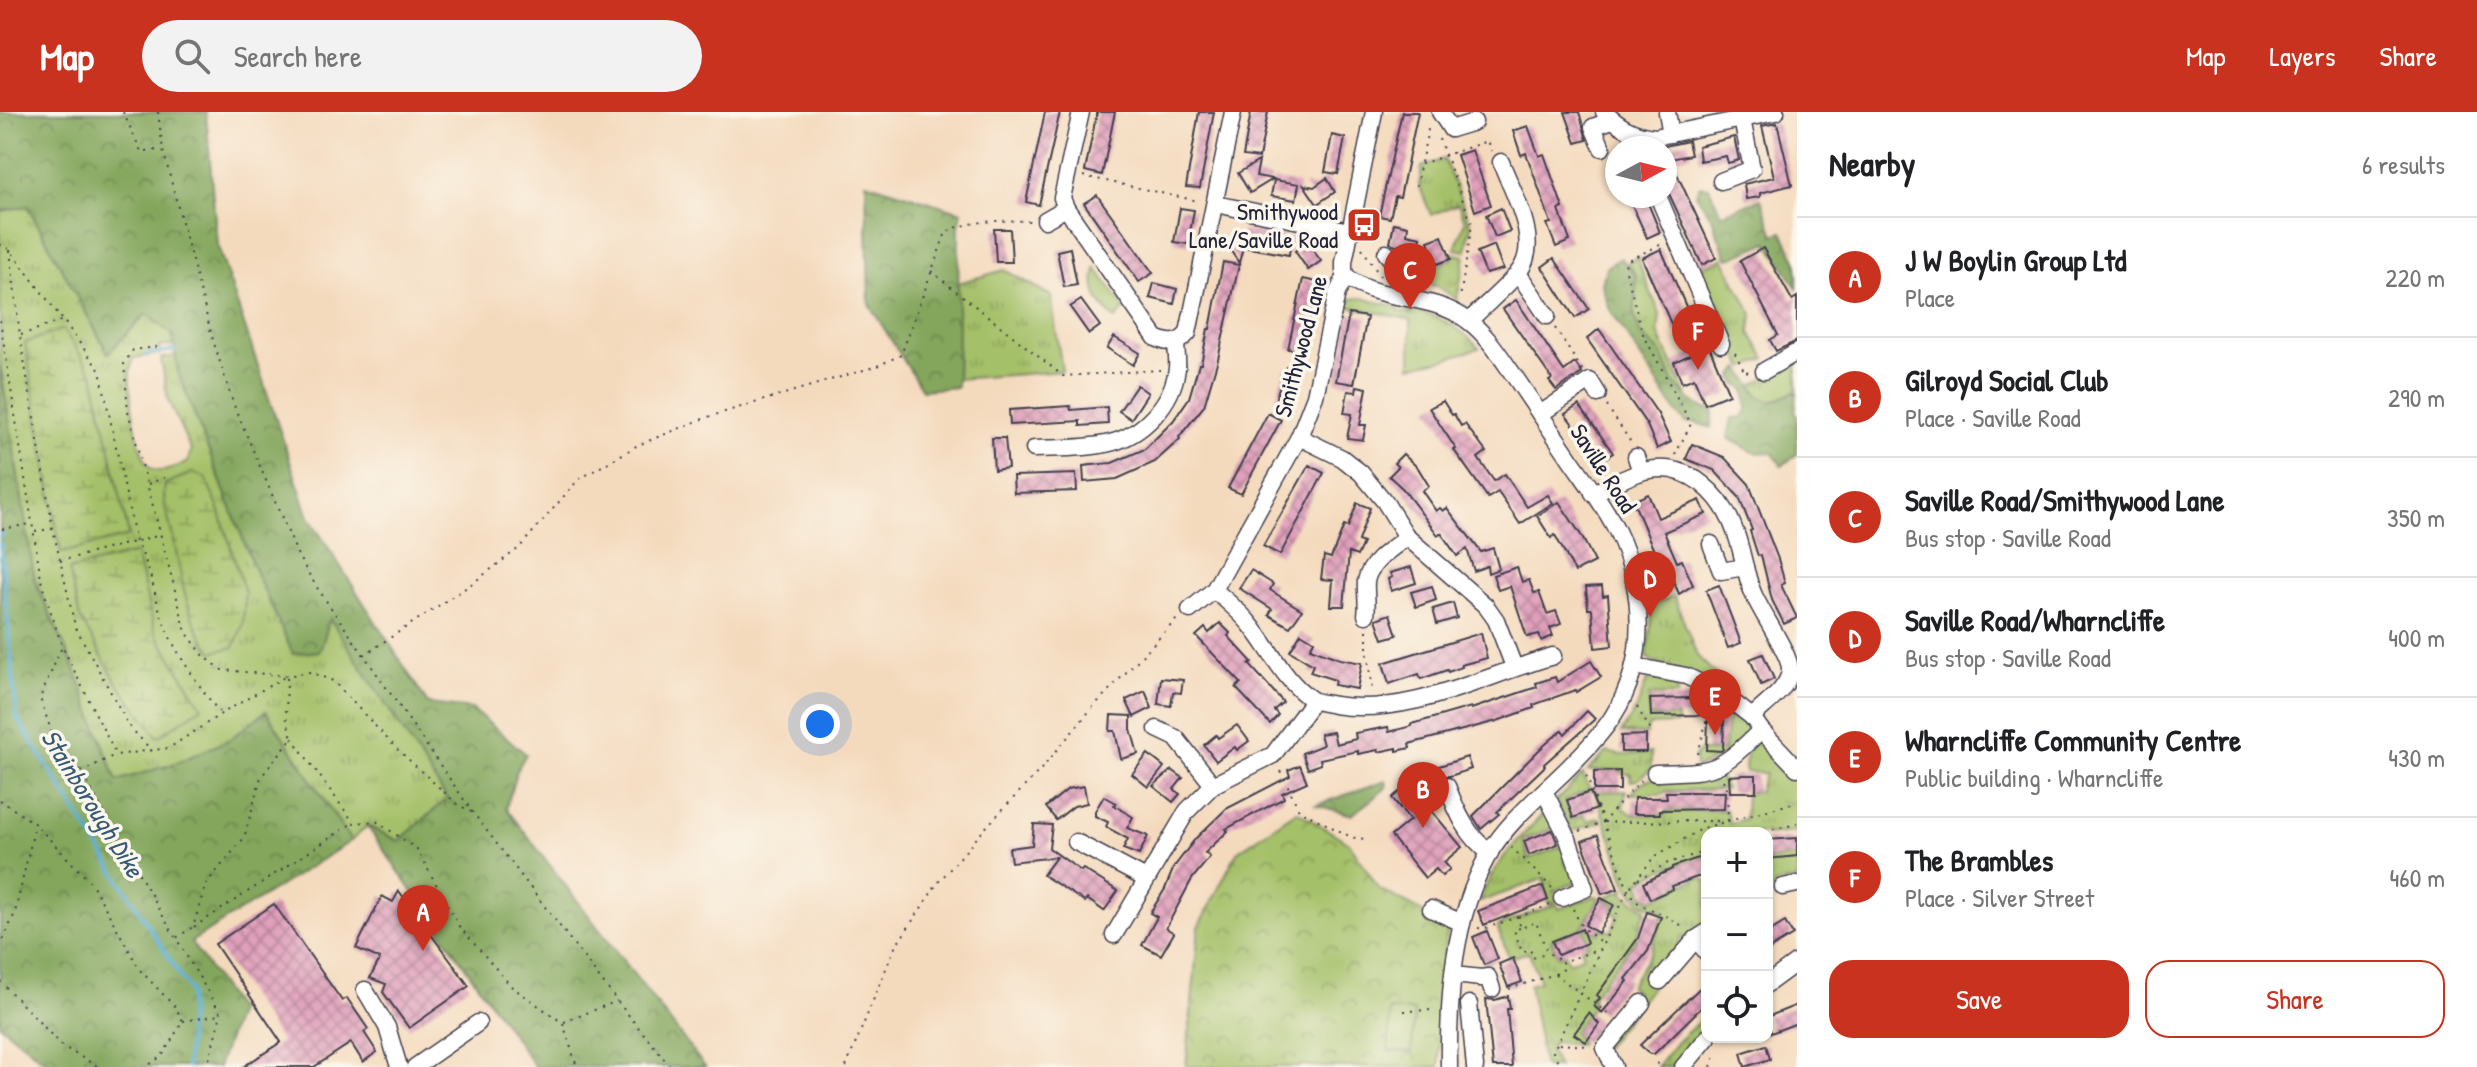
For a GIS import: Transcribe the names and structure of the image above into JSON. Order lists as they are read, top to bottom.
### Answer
{
  "streets": {
    "street": ["Smithywood Lane", "Saville Road"]
  },
  "crossings": [
    ["Smithywood Lane", "Saville Road"]
  ],
  "water": ["Stainborough Dike"],
  "places": {
    "bus stop": ["Smithywood Lane/Saville Road"]
  },
  "north": "right",
  "page": {
    "header": "Map",
    "search": "Search here",
    "nav": ["Map", "Layers", "Share"],
    "heading": ["Nearby", "6 results"],
    "list": [
      {
        "mark": "A",
        "name": "J W Boylin Group Ltd",
        "note": "Place",
        "value": "220 m"
      },
      {
        "mark": "B",
        "name": "Gilroyd Social Club",
        "note": "Place · Saville Road",
        "value": "290 m"
      },
      {
        "mark": "C",
        "name": "Saville Road/Smithywood Lane",
        "note": "Bus stop · Saville Road",
        "value": "350 m"
      },
      {
        "mark": "D",
        "name": "Saville Road/Wharncliffe",
        "note": "Bus stop · Saville Road",
        "value": "400 m"
      },
      {
        "mark": "E",
        "name": "Wharncliffe Community Centre",
        "note": "Public building · Wharncliffe",
        "value": "430 m"
      },
      {
        "mark": "F",
        "name": "The Brambles",
        "note": "Place · Silver Street",
        "value": "460 m"
      }
    ],
    "pins": [
      "C",
      "F",
      "D",
      "E",
      "B",
      "A"
    ],
    "map_buttons": ["+", "−"],
    "buttons": ["Save", "Share"]
  }
}
